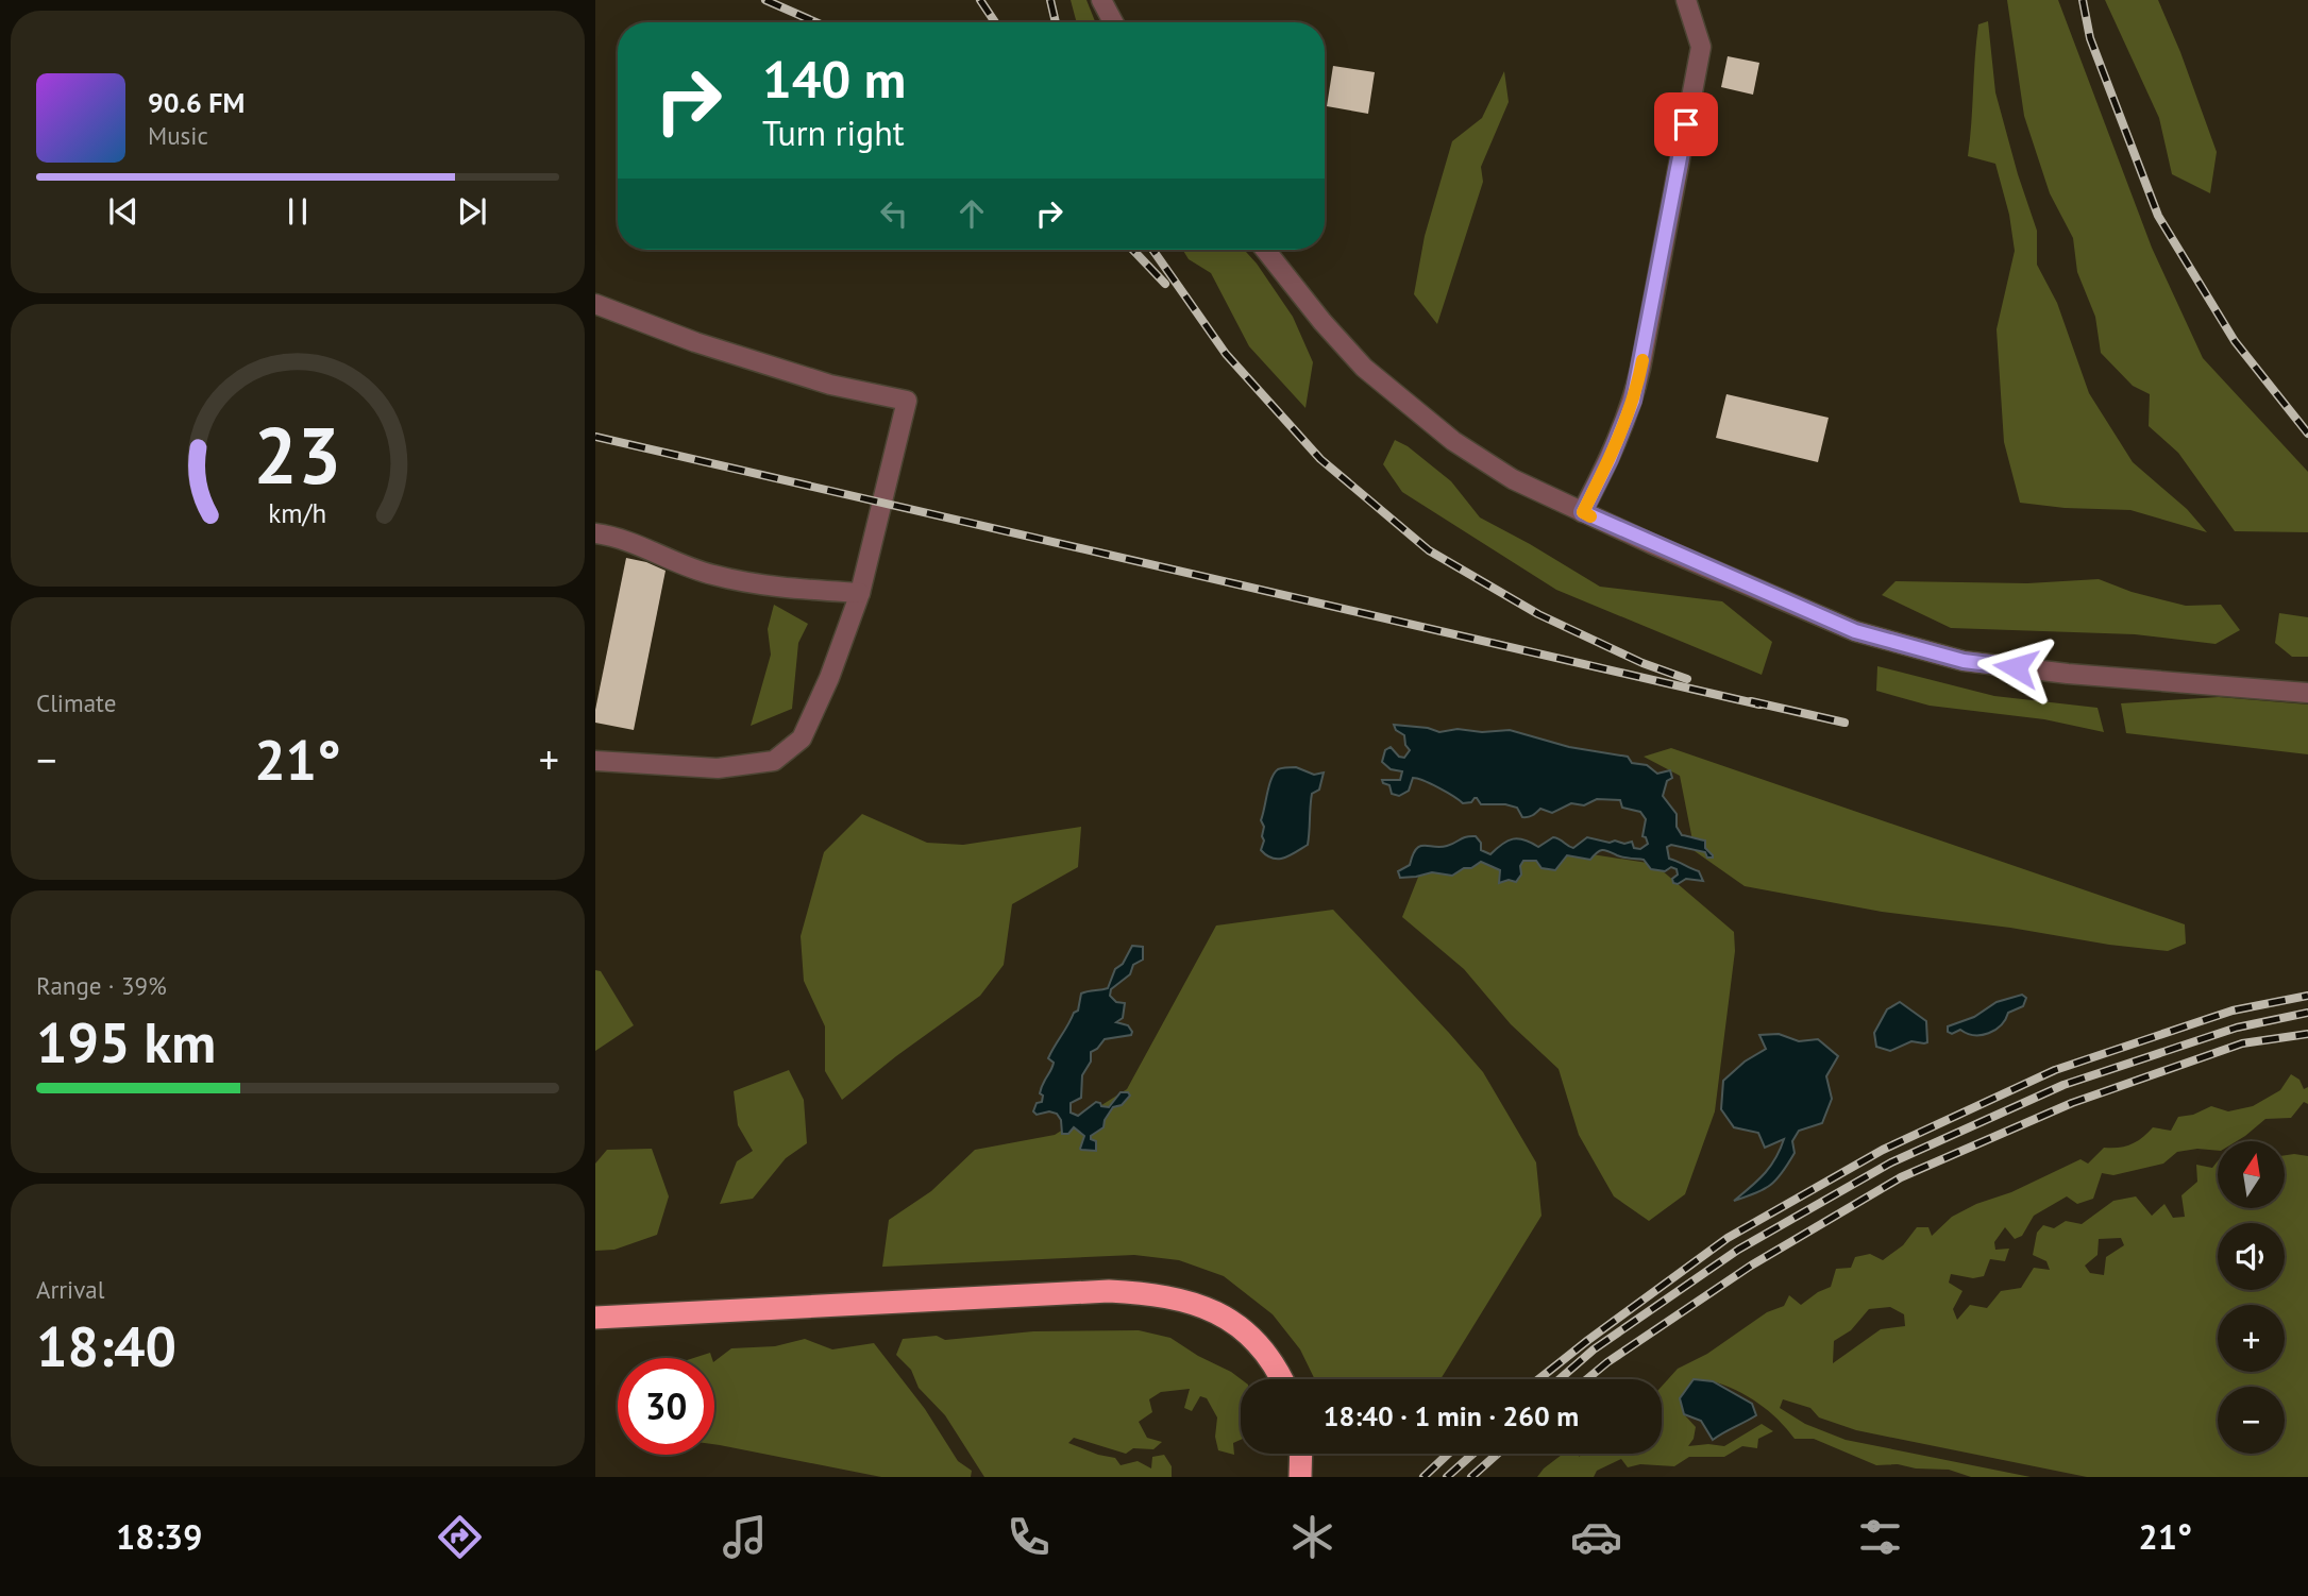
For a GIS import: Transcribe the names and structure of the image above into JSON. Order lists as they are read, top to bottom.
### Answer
{
  "north": "top",
  "page": {
    "turn": ["140 m", "Turn right"],
    "song": ["90.6 FM", "Music"],
    "tile": [
      "Climate",
      ["Range · 39%", "195 km"],
      ["Arrival", "18:40"]
    ],
    "heat": ["−", "21°", "+"],
    "map_buttons": ["+", "−"],
    "limit": "30",
    "trip": "18:40 · 1 min · 260 m",
    "tabs": ["18:39", "21°"],
    "gauge": ["23", "km/h"]
  }
}
